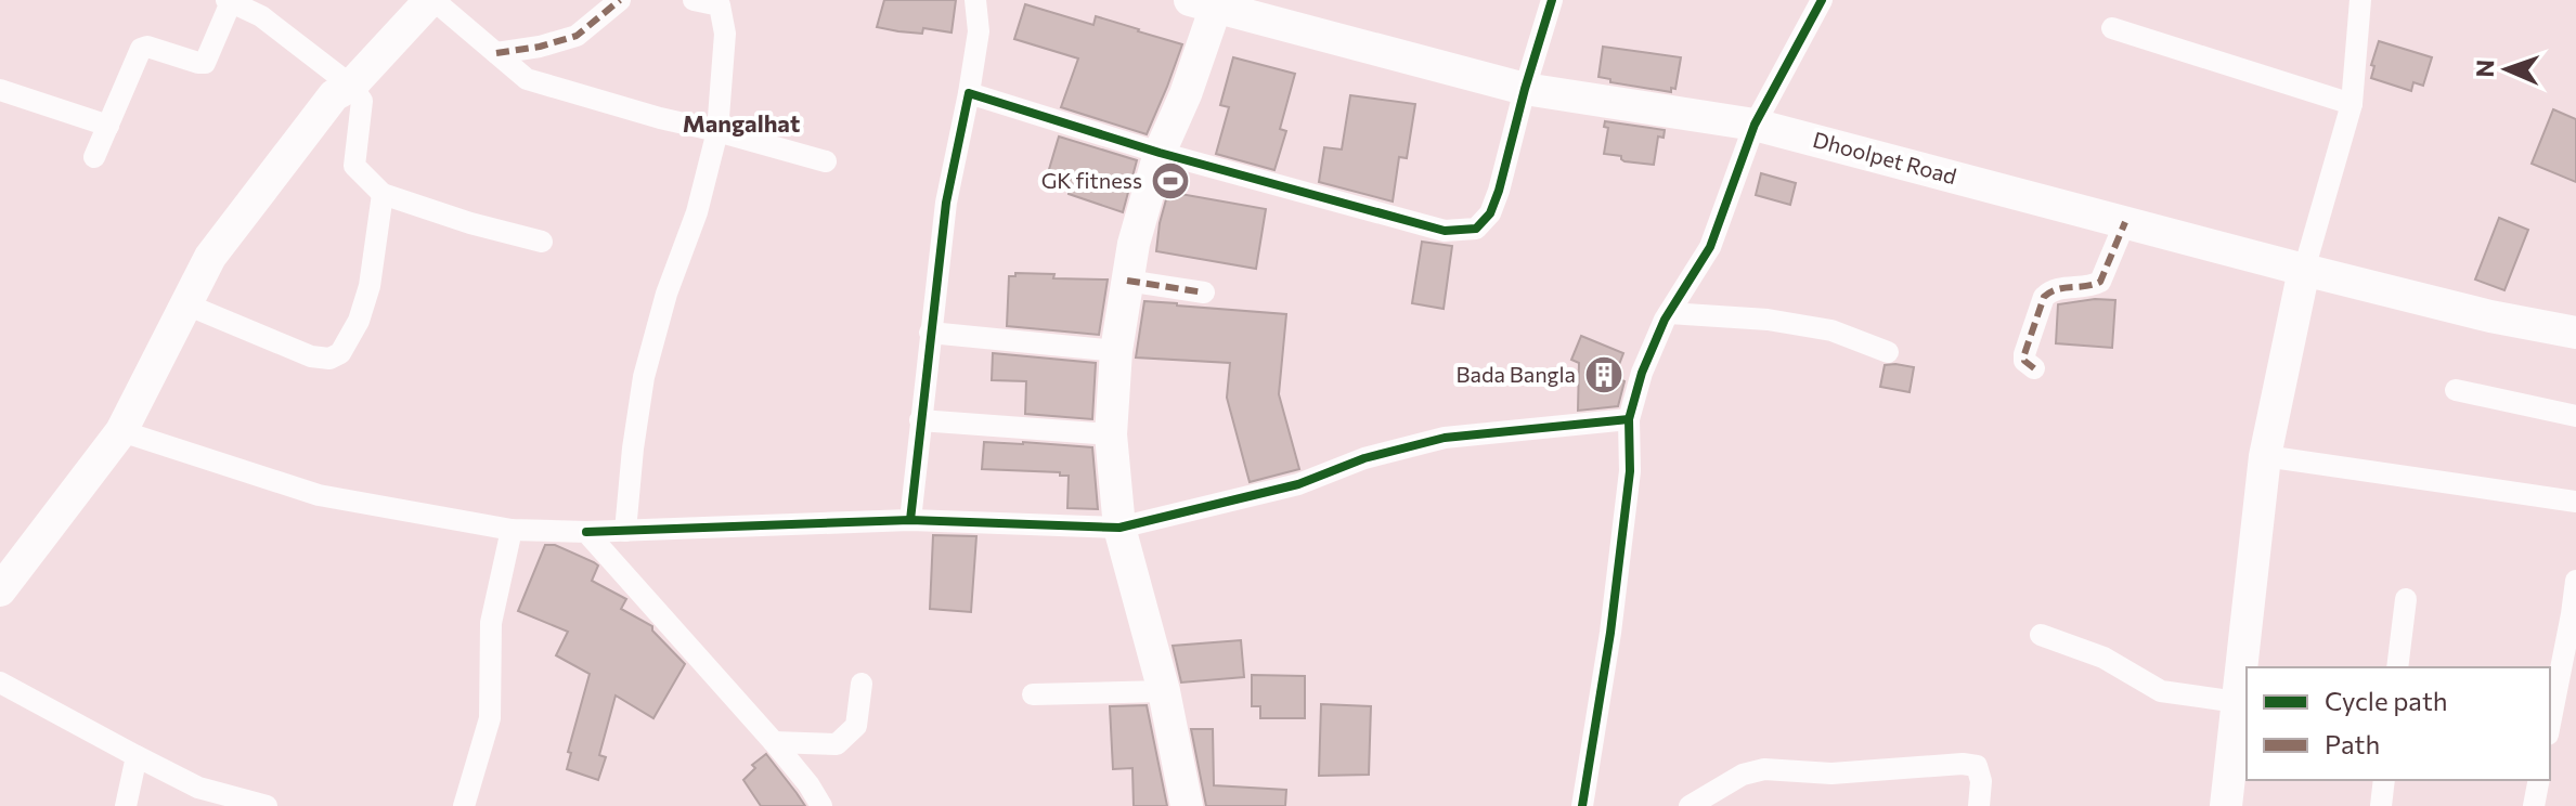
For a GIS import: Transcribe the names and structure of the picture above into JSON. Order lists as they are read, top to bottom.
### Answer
{
  "streets": {
    "street": ["Dhoolpet Road"]
  },
  "districts": ["Mangalhat"],
  "places": {
    "sports": ["GK fitness"],
    "building": ["Bada Bangla"]
  },
  "legend": ["Cycle path", "Path"],
  "north": "left"
}
